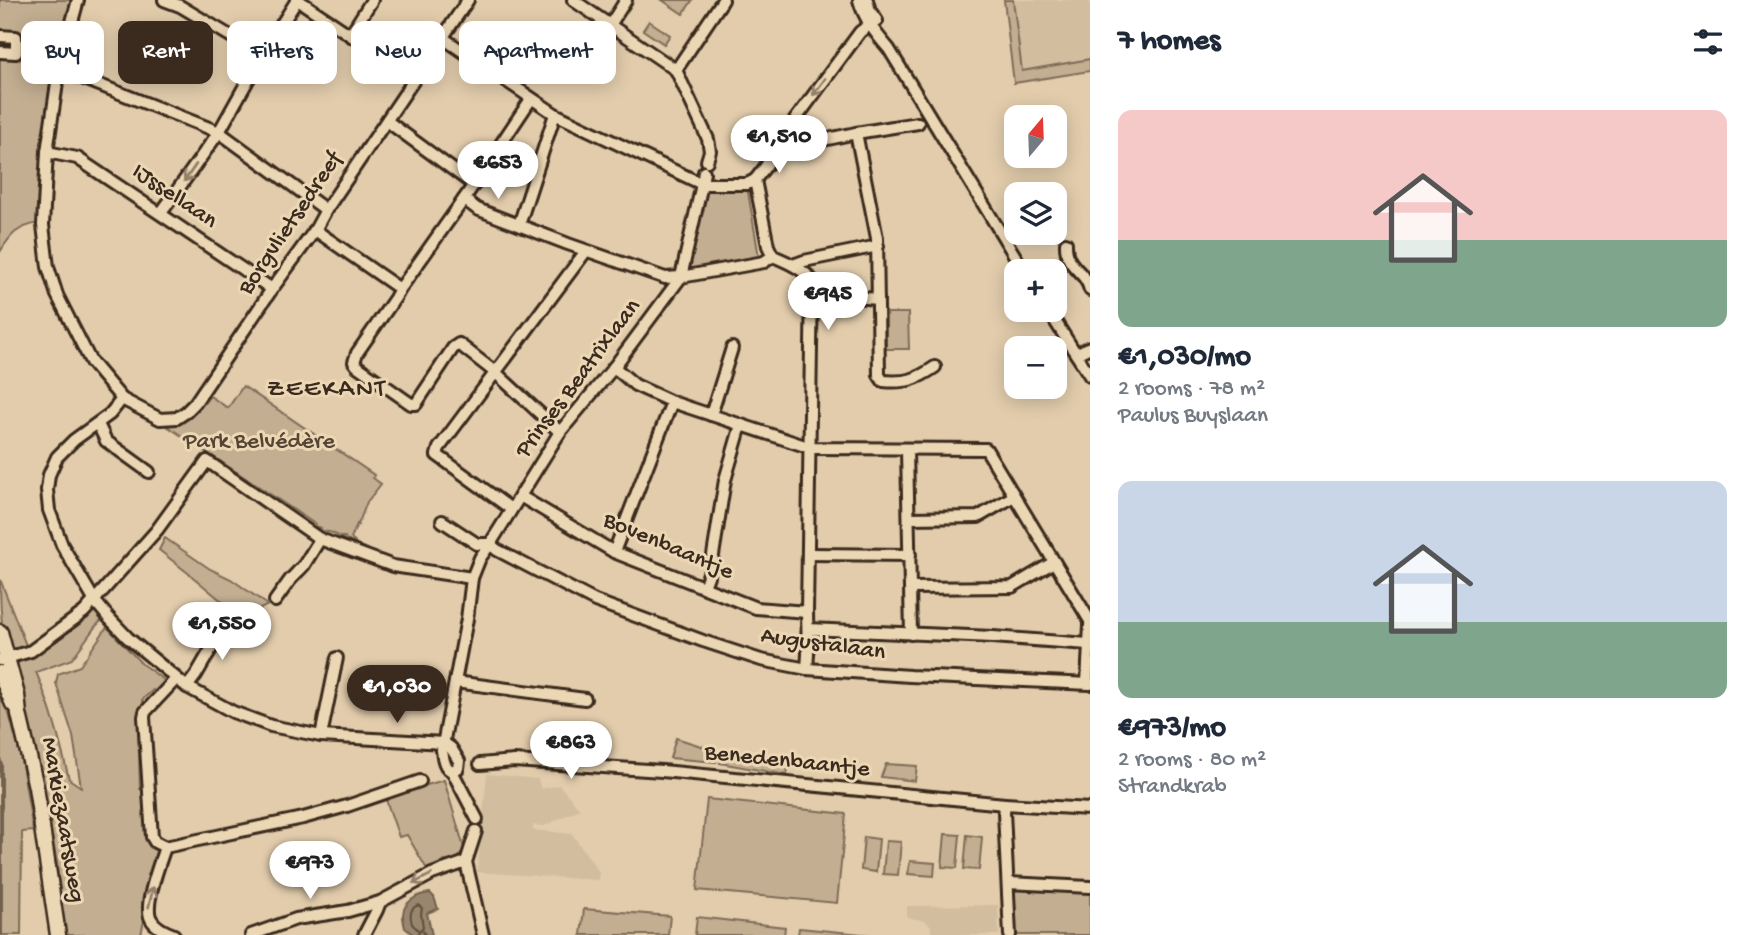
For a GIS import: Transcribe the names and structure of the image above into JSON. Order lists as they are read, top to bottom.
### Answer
{
  "streets": {
    "main road": ["Markiezaatsweg"],
    "street": [
      "IJssellaan",
      "Borgvlietsedreef",
      "Prinses Beatrixlaan",
      "Bovenbaantje",
      "Augustalaan",
      "Benedenbaantje"
    ]
  },
  "crossings": [
    ["IJssellaan", "Borgvlietsedreef"],
    ["Prinses Beatrixlaan", "Bovenbaantje"],
    ["Prinses Beatrixlaan", "Augustalaan"]
  ],
  "districts": ["ZEEKANT"],
  "parks": ["Park Belvédère"],
  "north": "top",
  "page": {
    "heading": "7 homes",
    "chip": [
      "Buy",
      "Rent",
      "Filters",
      "New",
      "Apartment"
    ],
    "list": [
      {
        "name": "€1,030/mo",
        "note": "2 rooms · 78 m² · Paulus Buyslaan"
      },
      {
        "name": "€973/mo",
        "note": "2 rooms · 80 m² · Strandkrab"
      }
    ],
    "map_buttons": ["+", "−"],
    "price": [
      "€1,510",
      "€653",
      "€945",
      "€1,550",
      "€1,030",
      "€863",
      "€973"
    ]
  }
}
